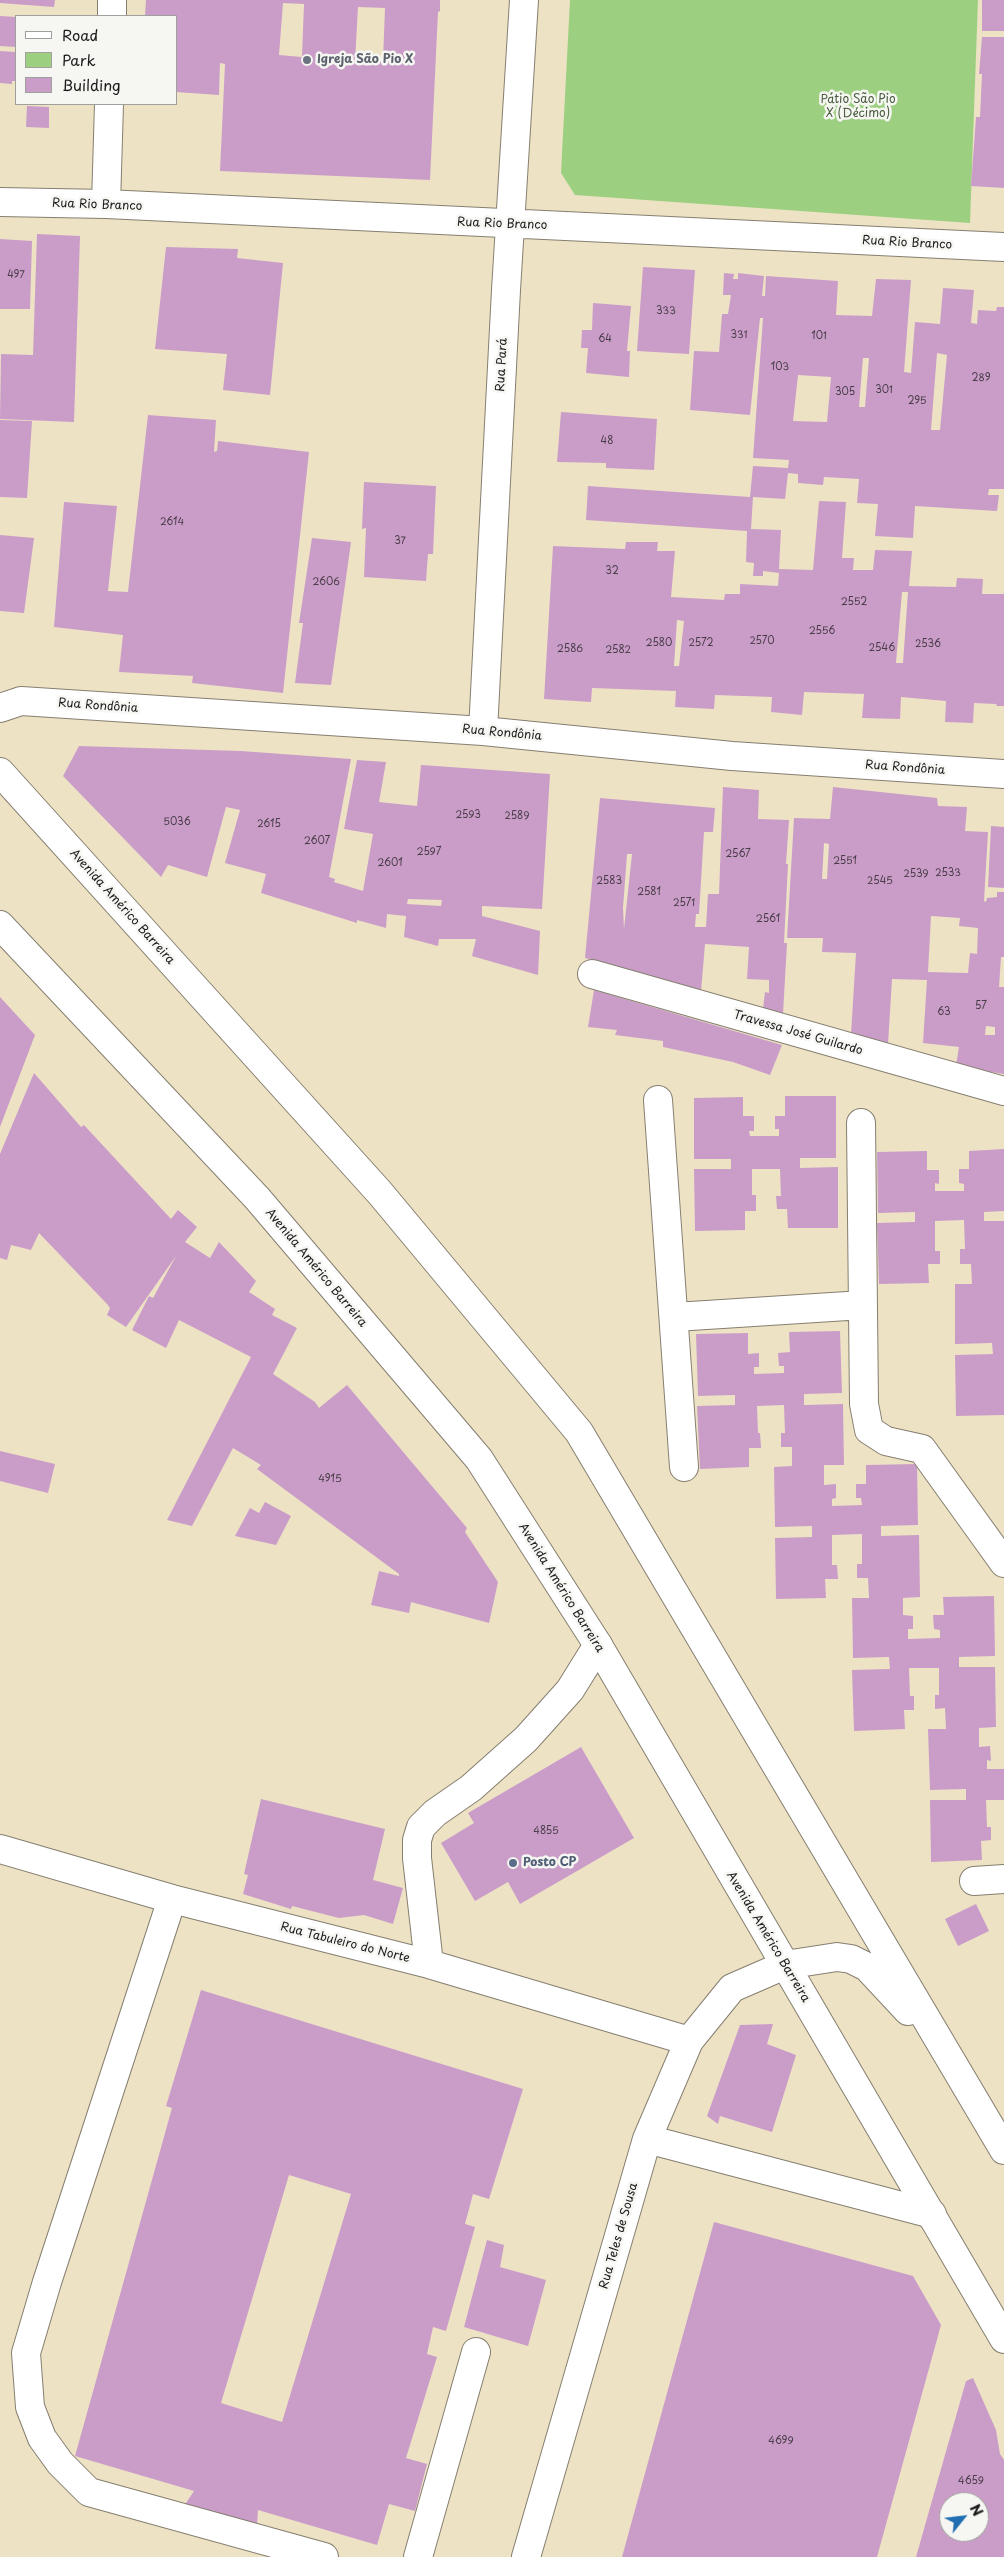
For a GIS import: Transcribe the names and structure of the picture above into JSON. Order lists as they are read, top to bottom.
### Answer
{
  "streets": {
    "street": [
      "Rua Rio Branco",
      "Rua Pará",
      "Rua Rondônia",
      "Avenida Américo Barreira",
      "Travessa José Guilardo",
      "Rua Tabuleiro do Norte",
      "Rua Teles de Sousa"
    ]
  },
  "crossings": [
    ["Rua Rio Branco", "Rua Pará"],
    ["Rua Pará", "Rua Rondônia"],
    ["Avenida Américo Barreira", "Rua Teles de Sousa"],
    ["Rua Tabuleiro do Norte", "Rua Teles de Sousa"]
  ],
  "parks": ["Pátio São Pio X (Décimo)"],
  "places": ["Igreja São Pio X", "Posto CP"],
  "house_numbers": [
    "497",
    "333",
    "331",
    "101",
    "64",
    "103",
    "289",
    "301",
    "305",
    "295",
    "48",
    "2614",
    "37",
    "32",
    "2606",
    "2552",
    "2556",
    "2570",
    "2580",
    "2572",
    "2536",
    "2546",
    "2586",
    "2582",
    "2593",
    "2589",
    "5036",
    "2615",
    "2607",
    "2597",
    "2567",
    "2551",
    "2601",
    "2533",
    "2539",
    "2583",
    "2545",
    "2581",
    "2571",
    "2561",
    "57",
    "63",
    "4915",
    "4855",
    "4699",
    "4659"
  ],
  "legend": ["Road", "Park", "Building"],
  "north": "top right"
}
